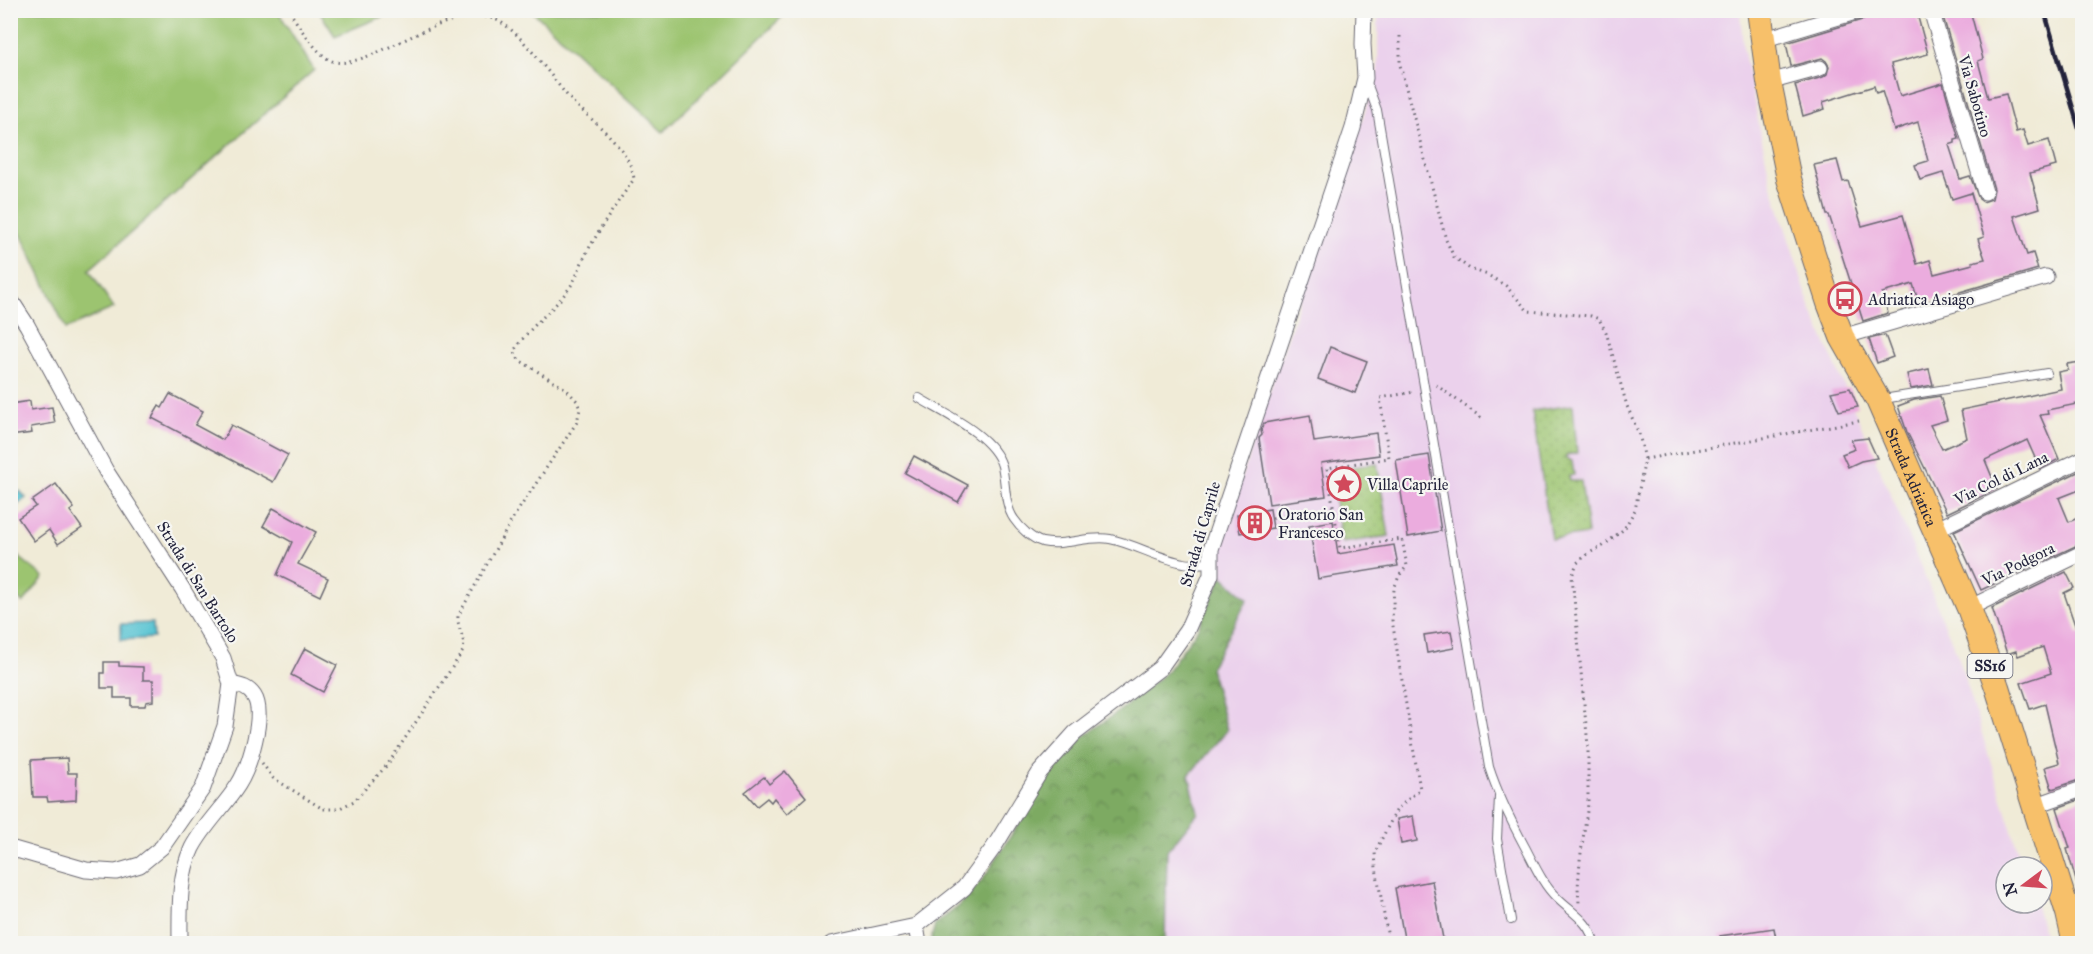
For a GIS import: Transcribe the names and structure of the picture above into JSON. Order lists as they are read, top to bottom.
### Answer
{
  "streets": {
    "main road": ["Strada Adriatica", "SS16"],
    "street": [
      "Via Sabotino",
      "Via Col di Lana",
      "Strada di Caprile",
      "Via Podgora",
      "Strada di San Bartolo"
    ]
  },
  "crossings": [
    ["Strada Adriatica", "Via Col di Lana"],
    ["Strada Adriatica", "Via Podgora"]
  ],
  "places": {
    "bus stop": ["Adriatica Asiago"],
    "place": ["Villa Caprile"],
    "building": ["Oratorio San Francesco"]
  },
  "north": "left"
}
